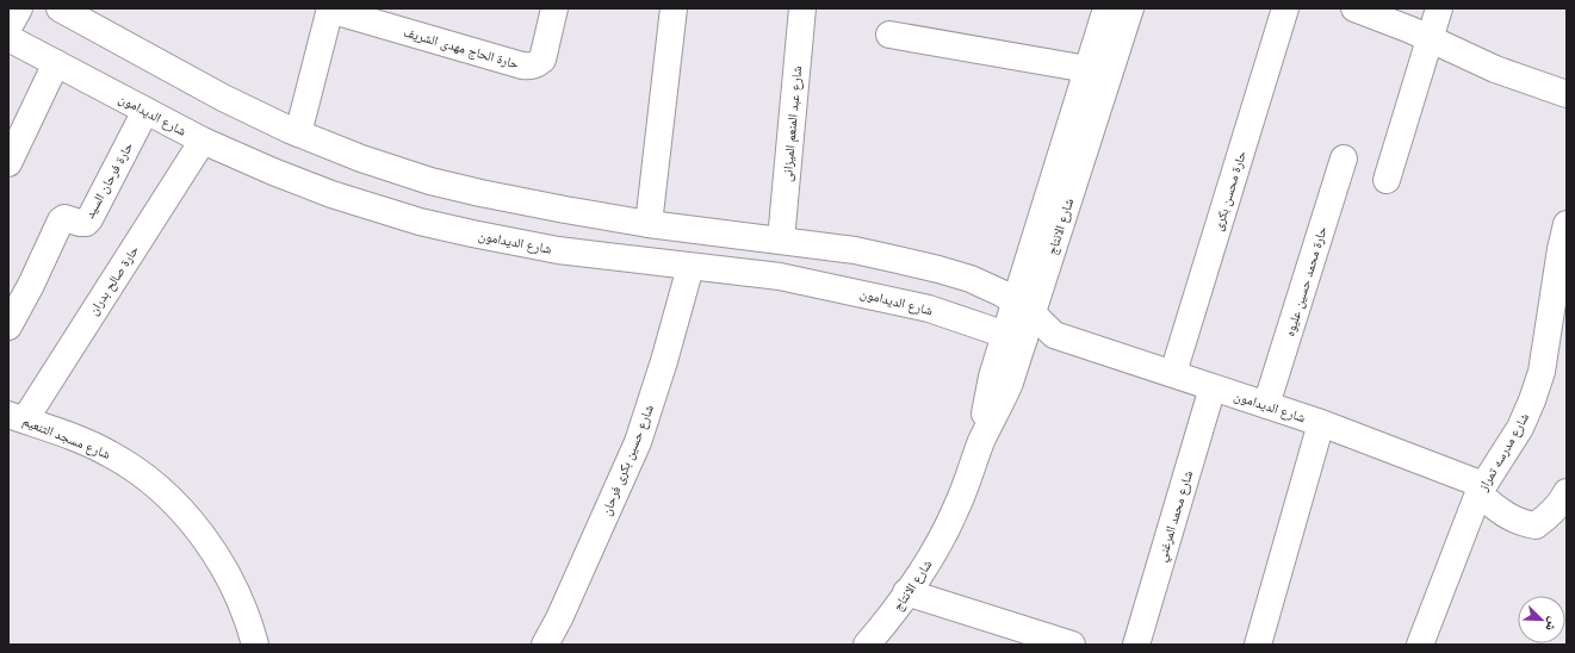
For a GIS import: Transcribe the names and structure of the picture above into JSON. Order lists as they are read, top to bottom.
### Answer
{
  "streets": {
    "street": [
      "حارة الحاج مهدى الشريف",
      "شارع الديدامون",
      "شارع عبد المنعم الميزانى",
      "حارة فرحان السيد",
      "حارة محسن بكرى",
      "شارع الانتاج",
      "حارة صالح بدران",
      "حارة محمد حسين عليوه",
      "شارع مسجد التنعيم",
      "شارع مدرسه تمراز",
      "شارع حسين بكرى فرحان",
      "شارع محمد المرغني"
    ]
  },
  "crossings": [
    ["شارع الديدامون", "شارع عبد المنعم الميزانى"],
    ["شارع الديدامون", "حارة فرحان السيد"],
    ["شارع الديدامون", "حارة محسن بكرى"],
    ["شارع الديدامون", "شارع الانتاج"],
    ["شارع الديدامون", "حارة صالح بدران"],
    ["شارع الديدامون", "حارة محمد حسين عليوه"],
    ["شارع الديدامون", "شارع مدرسه تمراز"],
    ["شارع الديدامون", "شارع حسين بكرى فرحان"],
    ["شارع الديدامون", "شارع محمد المرغني"],
    ["حارة صالح بدران", "شارع مسجد التنعيم"]
  ],
  "north": "bottom right"
}
